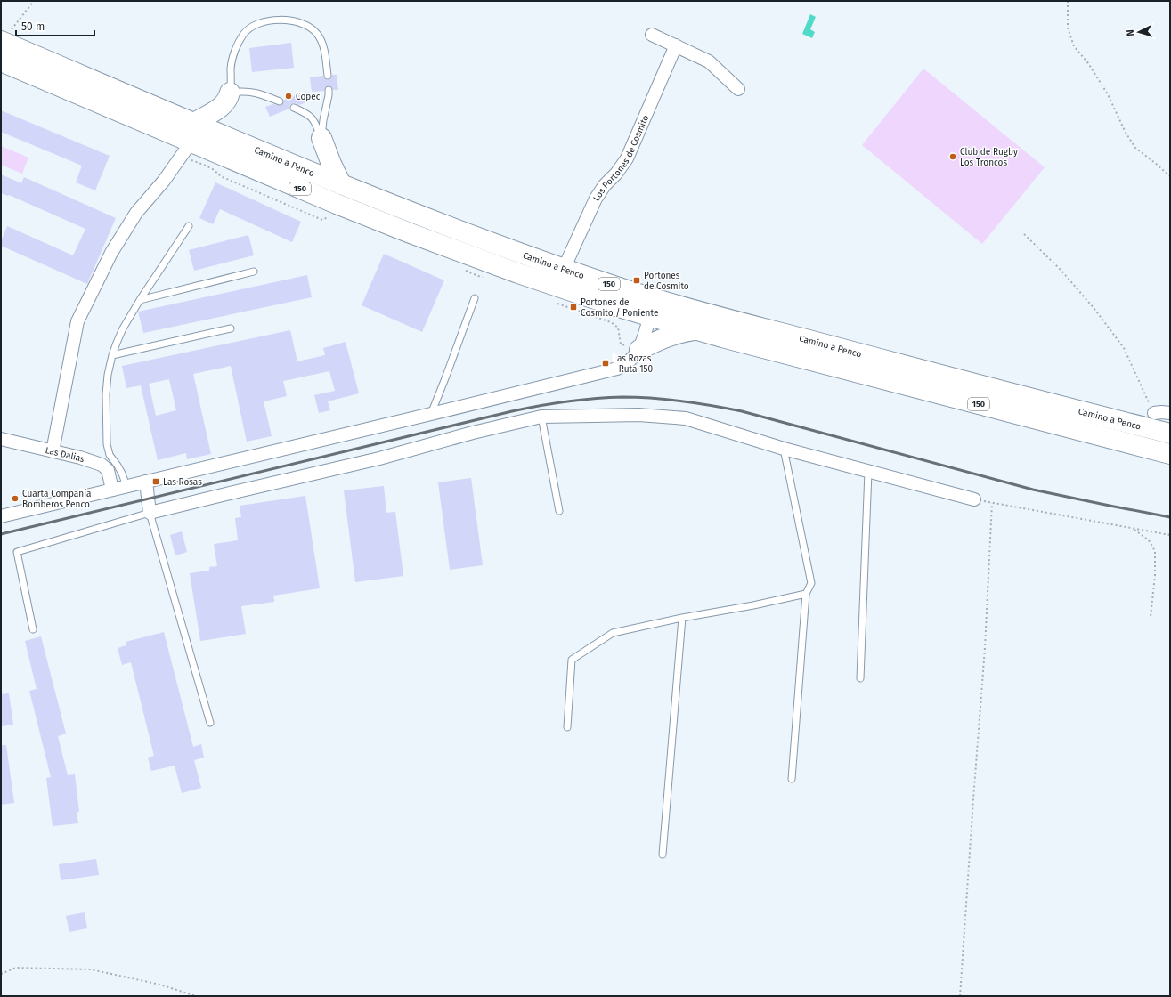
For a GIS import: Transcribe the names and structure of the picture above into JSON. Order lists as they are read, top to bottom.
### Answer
{
  "streets": {
    "highway": ["Camino a Penco", "150"],
    "street": ["Los Portones de Cosmito", "Las Dalias"]
  },
  "crossings": [
    ["Los Portones de Cosmito", "Camino a Penco"]
  ],
  "places": {
    "other": ["Copec", "Club de Rugby Los Troncos", "Cuarta Compañía Bomberos Penco"],
    "transit": [
      "Portones de Cosmito",
      "Portones de Cosmito / Poniente",
      "Las Rozas - Ruta 150",
      "Las Rosas"
    ]
  },
  "scale_bar": "50 m",
  "north": "left"
}
